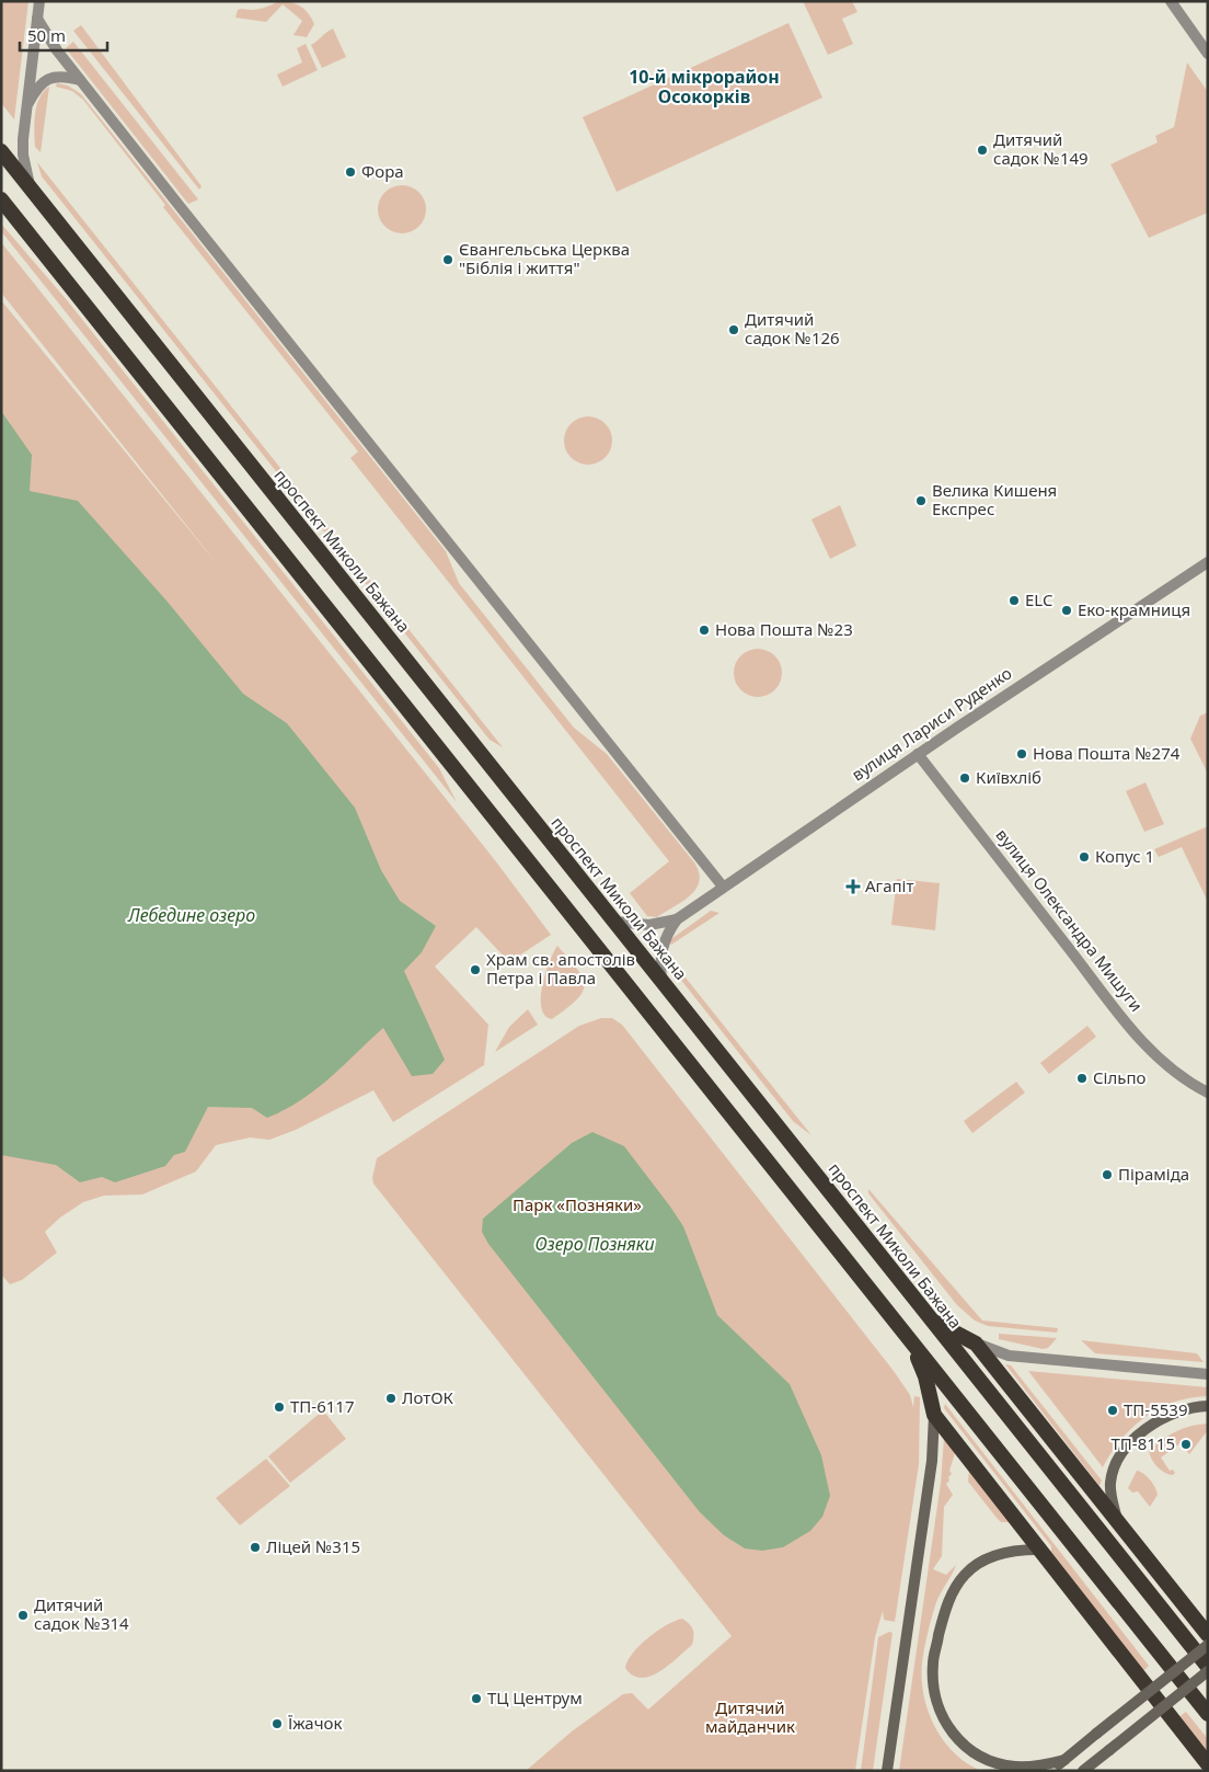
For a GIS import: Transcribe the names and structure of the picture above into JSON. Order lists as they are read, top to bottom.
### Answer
{
  "streets": {
    "highway": ["проспект Миколи Бажана"],
    "street": ["вулиця Лариси Руденко", "вулиця Олександра Мишуги"]
  },
  "crossings": [
    ["проспект Миколи Бажана", "вулиця Лариси Руденко"],
    ["вулиця Лариси Руденко", "вулиця Олександра Мишуги"]
  ],
  "districts": ["10-й мікрорайон Осокорків"],
  "water": ["Лебедине озеро", "Озеро Позняки"],
  "parks": ["Парк «Позняки»", "Дитячий майданчик"],
  "places": {
    "other": [
      "Дитячий садок №149",
      "Фора",
      "Євангельська Церква \"Біблія і життя\"",
      "Дитячий садок №126",
      "Велика Кишеня Експрес",
      "ELC",
      "Еко-крамниця",
      "Нова Пошта №23",
      "Нова Пошта №274",
      "Київхліб",
      "Копус 1",
      "Храм св. апостолів Петра і Павла",
      "Сільпо",
      "Піраміда",
      "ЛотОК",
      "ТП-6117",
      "ТП-5539",
      "ТП-8115",
      "Ліцей №315",
      "Дитячий садок №314",
      "ТЦ Центрум",
      "Їжачок"
    ],
    "health": ["Агапіт"]
  },
  "scale_bar": "50 m"
}
